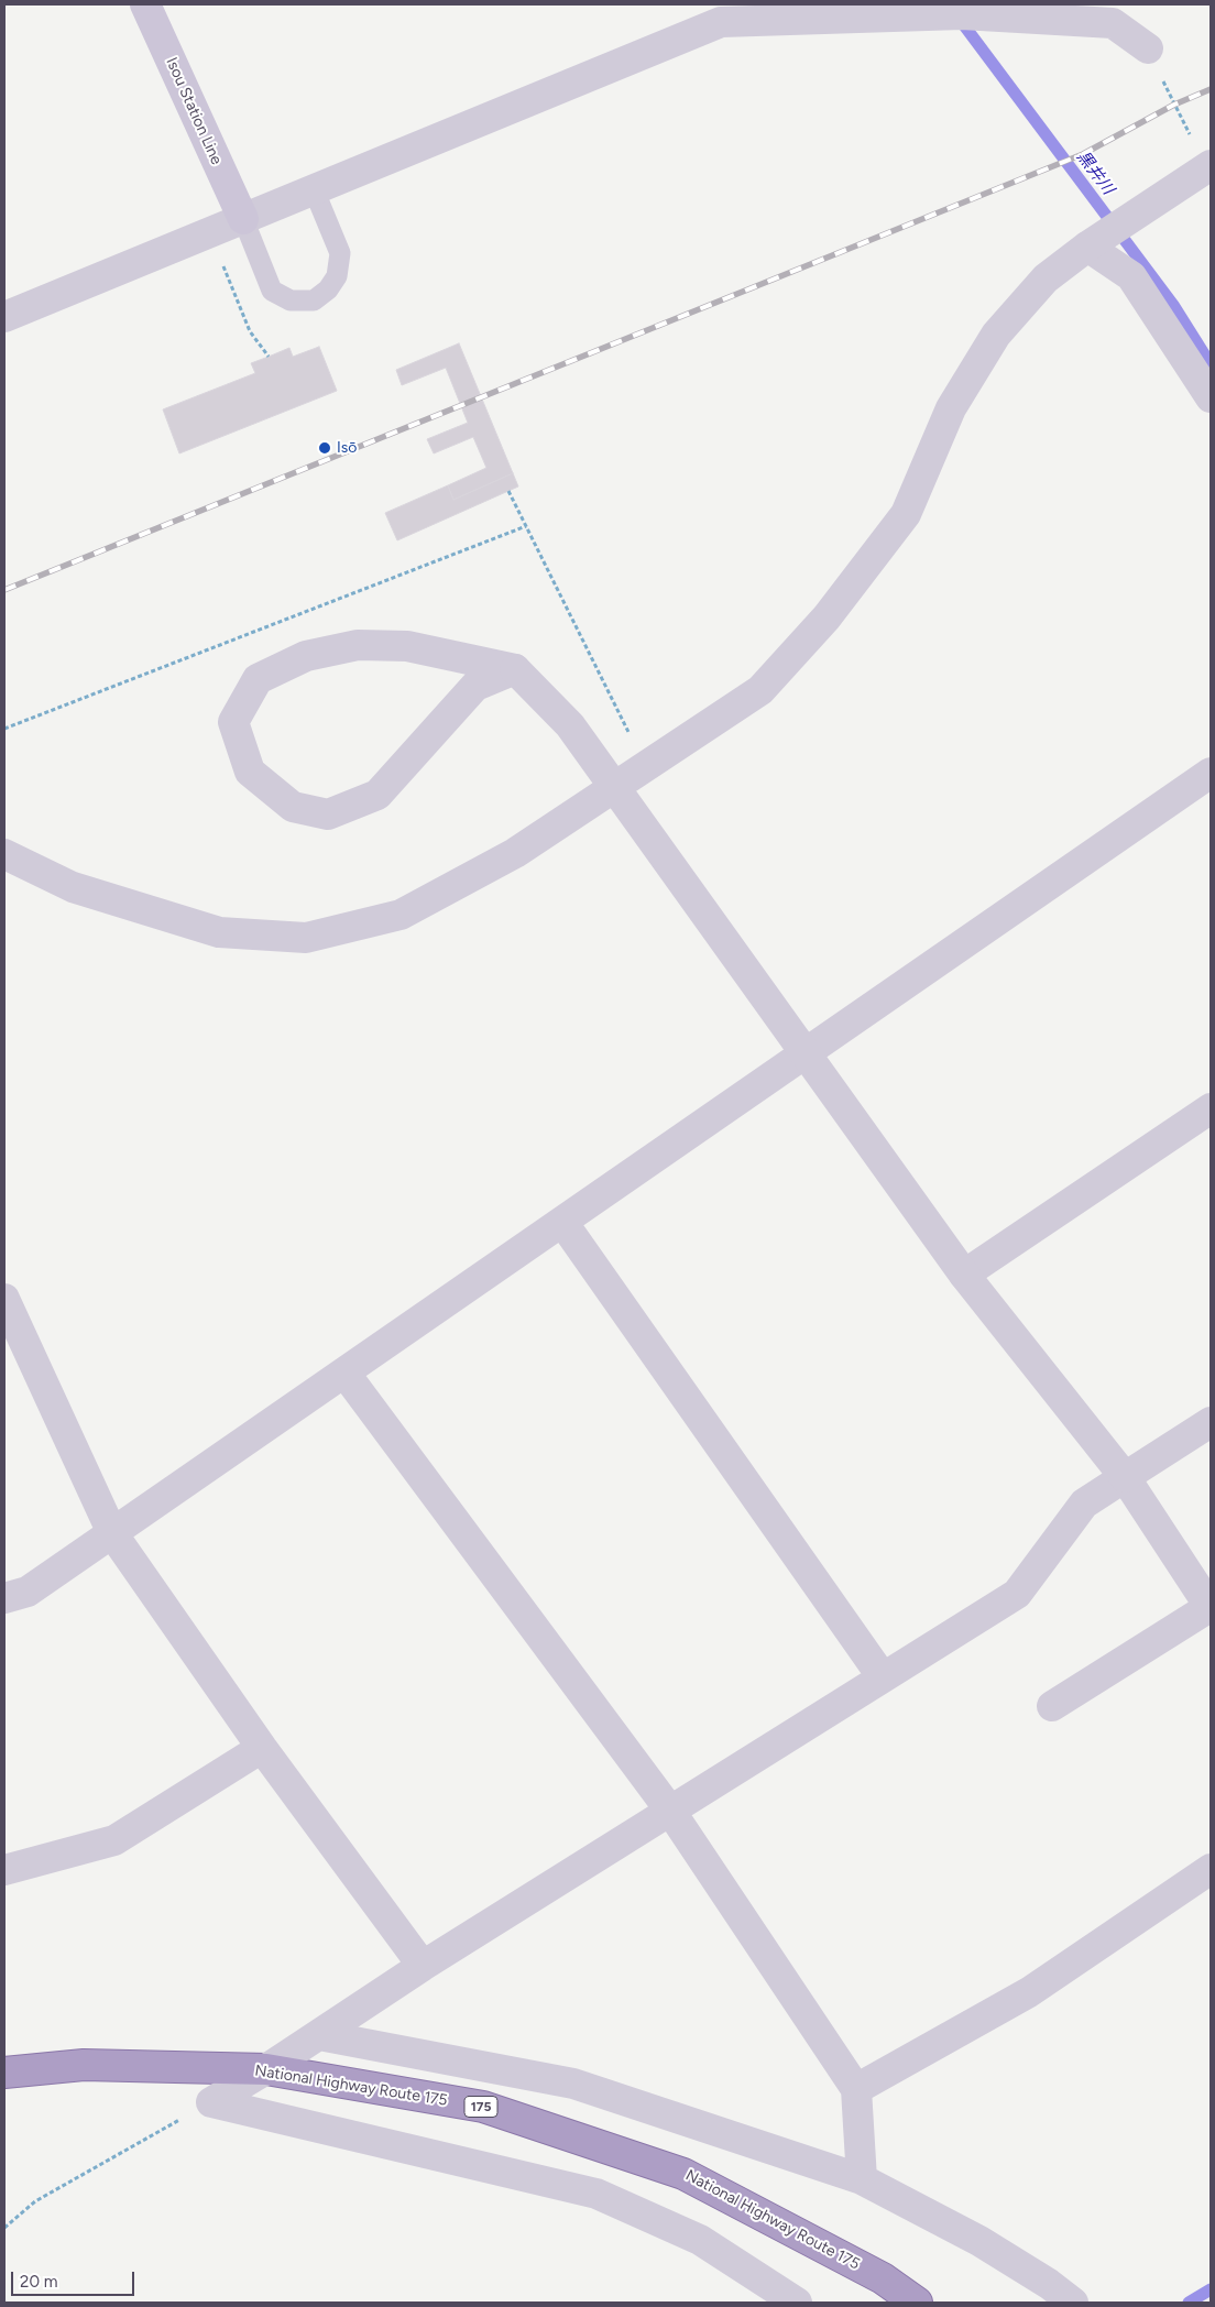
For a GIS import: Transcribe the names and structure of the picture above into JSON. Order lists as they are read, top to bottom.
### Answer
{
  "streets": {
    "highway": ["National Highway Route 175", "175"],
    "main road": ["Isou Station Line"]
  },
  "water": ["黒井川"],
  "places": ["Isō"],
  "scale_bar": "20 m"
}
